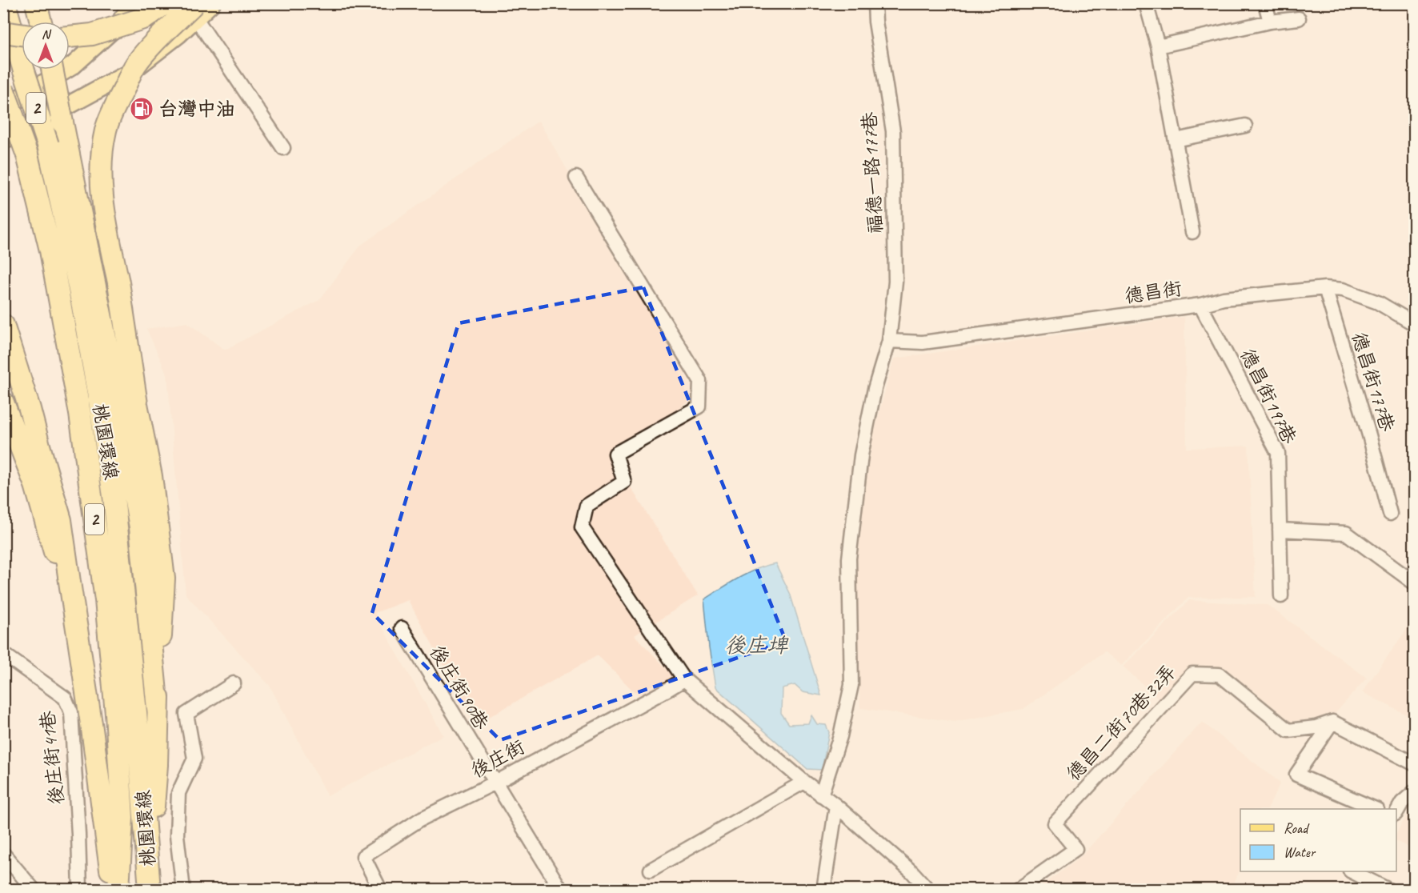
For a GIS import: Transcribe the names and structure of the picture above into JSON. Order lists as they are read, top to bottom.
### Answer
{
  "streets": {
    "highway": ["2", "桃園環線"],
    "street": [
      "福德一路177巷",
      "德昌街",
      "德昌街177巷",
      "德昌街197巷",
      "後庄街90巷",
      "德昌二街70巷32弄",
      "後庄街41巷",
      "後庄街"
    ]
  },
  "crossings": [
    ["福德一路177巷", "德昌街"],
    ["德昌街", "德昌街177巷"],
    ["德昌街", "德昌街197巷"],
    ["後庄街90巷", "後庄街"]
  ],
  "water": ["後庄埤"],
  "places": {
    "fuel station": ["台灣中油"]
  },
  "legend": ["Road", "Water"],
  "north": "top"
}
